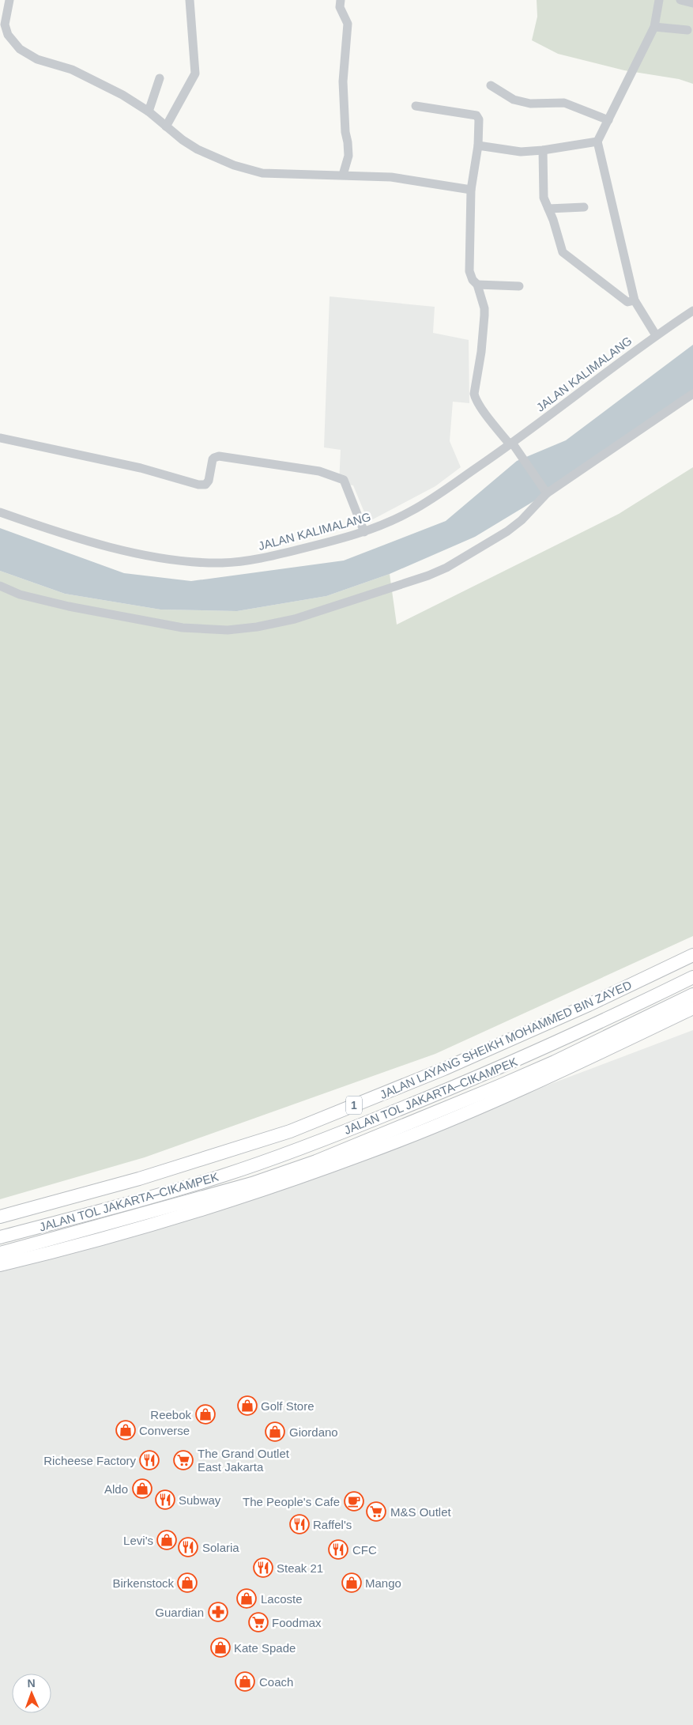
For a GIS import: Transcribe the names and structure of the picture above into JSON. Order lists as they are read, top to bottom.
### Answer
{
  "streets": {
    "highway": ["JALAN LAYANG SHEIKH MOHAMMED BIN ZAYED", "JALAN TOL JAKARTA–CIKAMPEK", "1"],
    "street": ["JALAN KALIMALANG"]
  },
  "places": {
    "shop": [
      "Golf Store",
      "Reebok",
      "Converse",
      "Giordano",
      "Aldo",
      "Levi's",
      "Birkenstock",
      "Mango",
      "Lacoste",
      "Kate Spade",
      "Coach"
    ],
    "restaurant": [
      "Richeese Factory",
      "Subway",
      "Raffel's",
      "Solaria",
      "CFC",
      "Steak 21"
    ],
    "supermarket": ["The Grand Outlet East Jakarta", "M&S Outlet", "Foodmax"],
    "cafe": ["The People's Cafe"],
    "pharmacy": ["Guardian"]
  },
  "north": "top"
}
